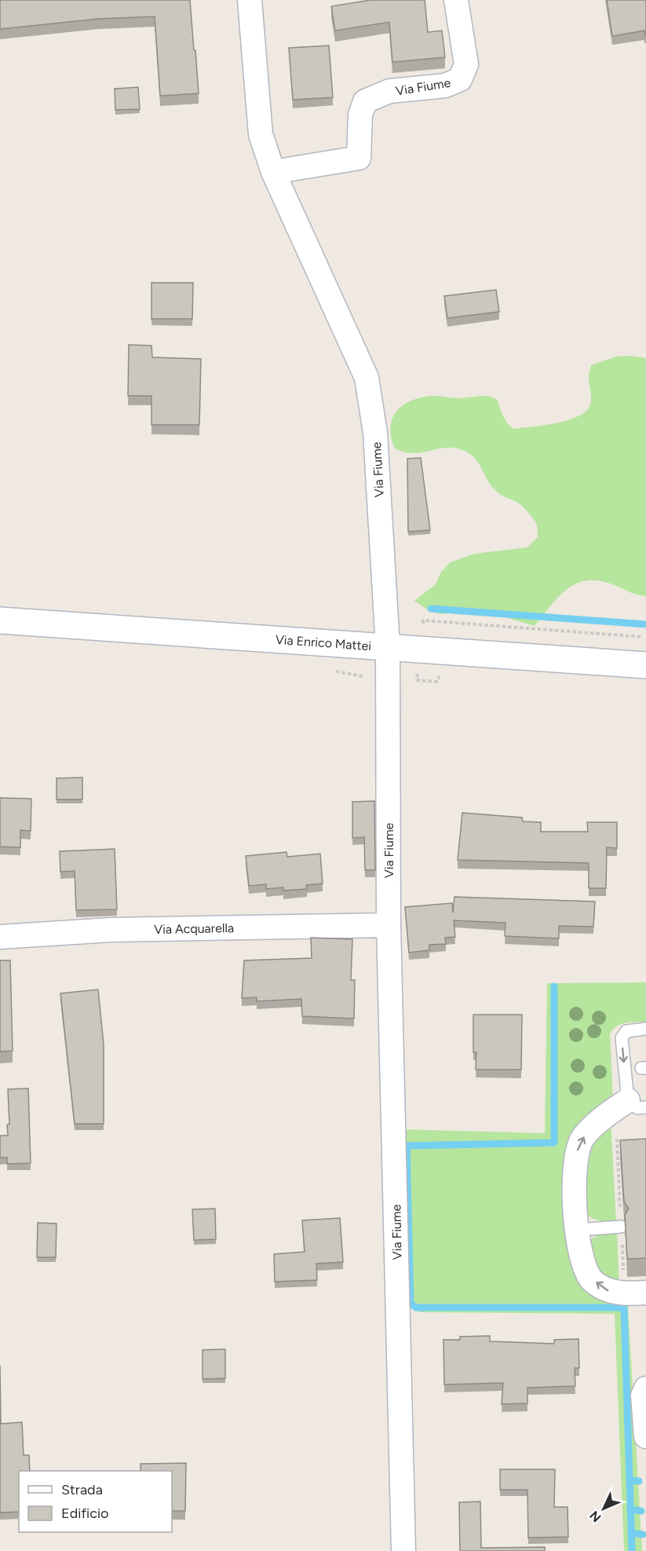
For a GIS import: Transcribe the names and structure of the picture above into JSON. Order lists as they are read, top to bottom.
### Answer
{
  "streets": {
    "main road": ["Via Enrico Mattei"],
    "street": ["Via Fiume", "Via Acquarella"]
  },
  "crossings": [
    ["Via Fiume", "Via Enrico Mattei"],
    ["Via Fiume", "Via Acquarella"]
  ],
  "legend": ["Strada", "Edificio"],
  "north": "bottom left"
}
